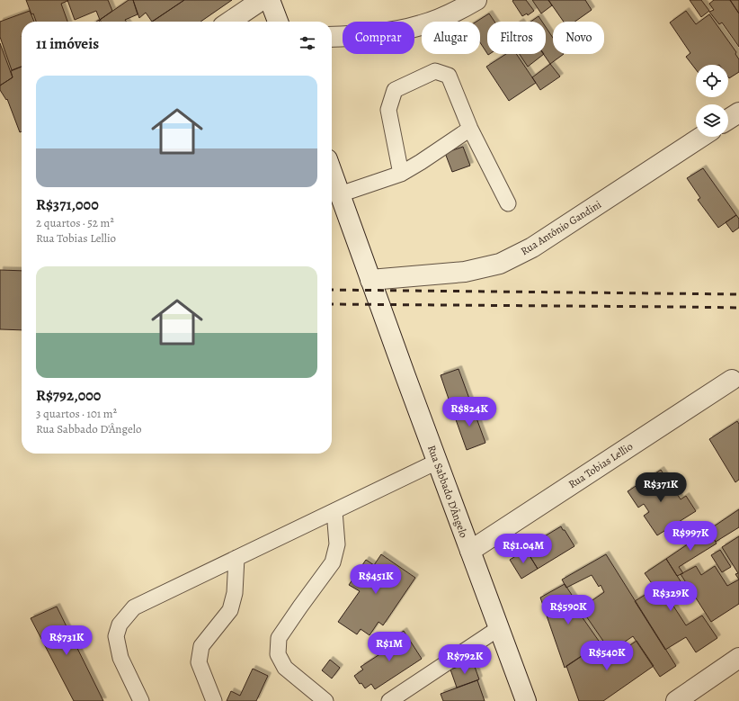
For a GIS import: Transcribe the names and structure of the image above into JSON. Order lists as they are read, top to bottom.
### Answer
{
  "streets": {
    "street": ["Rua Antônio Gandini", "Rua Tobias Lellio", "Rua Sabbado D'Ângelo"]
  },
  "crossings": [
    ["Rua Antônio Gandini", "Rua Sabbado D'Ângelo"],
    ["Rua Tobias Lellio", "Rua Sabbado D'Ângelo"]
  ],
  "page": {
    "chip": [
      "Comprar",
      "Alugar",
      "Filtros",
      "Novo"
    ],
    "heading": "11 imóveis",
    "list": [
      {
        "name": "R$371,000",
        "note": "2 quartos · 52 m² · Rua Tobias Lellio"
      },
      {
        "name": "R$792,000",
        "note": "3 quartos · 101 m² · Rua Sabbado D'Ângelo"
      }
    ],
    "price": [
      "R$824K",
      "R$371K",
      "R$997K",
      "R$1.04M",
      "R$451K",
      "R$329K",
      "R$590K",
      "R$731K",
      "R$1M",
      "R$540K",
      "R$792K"
    ]
  }
}
